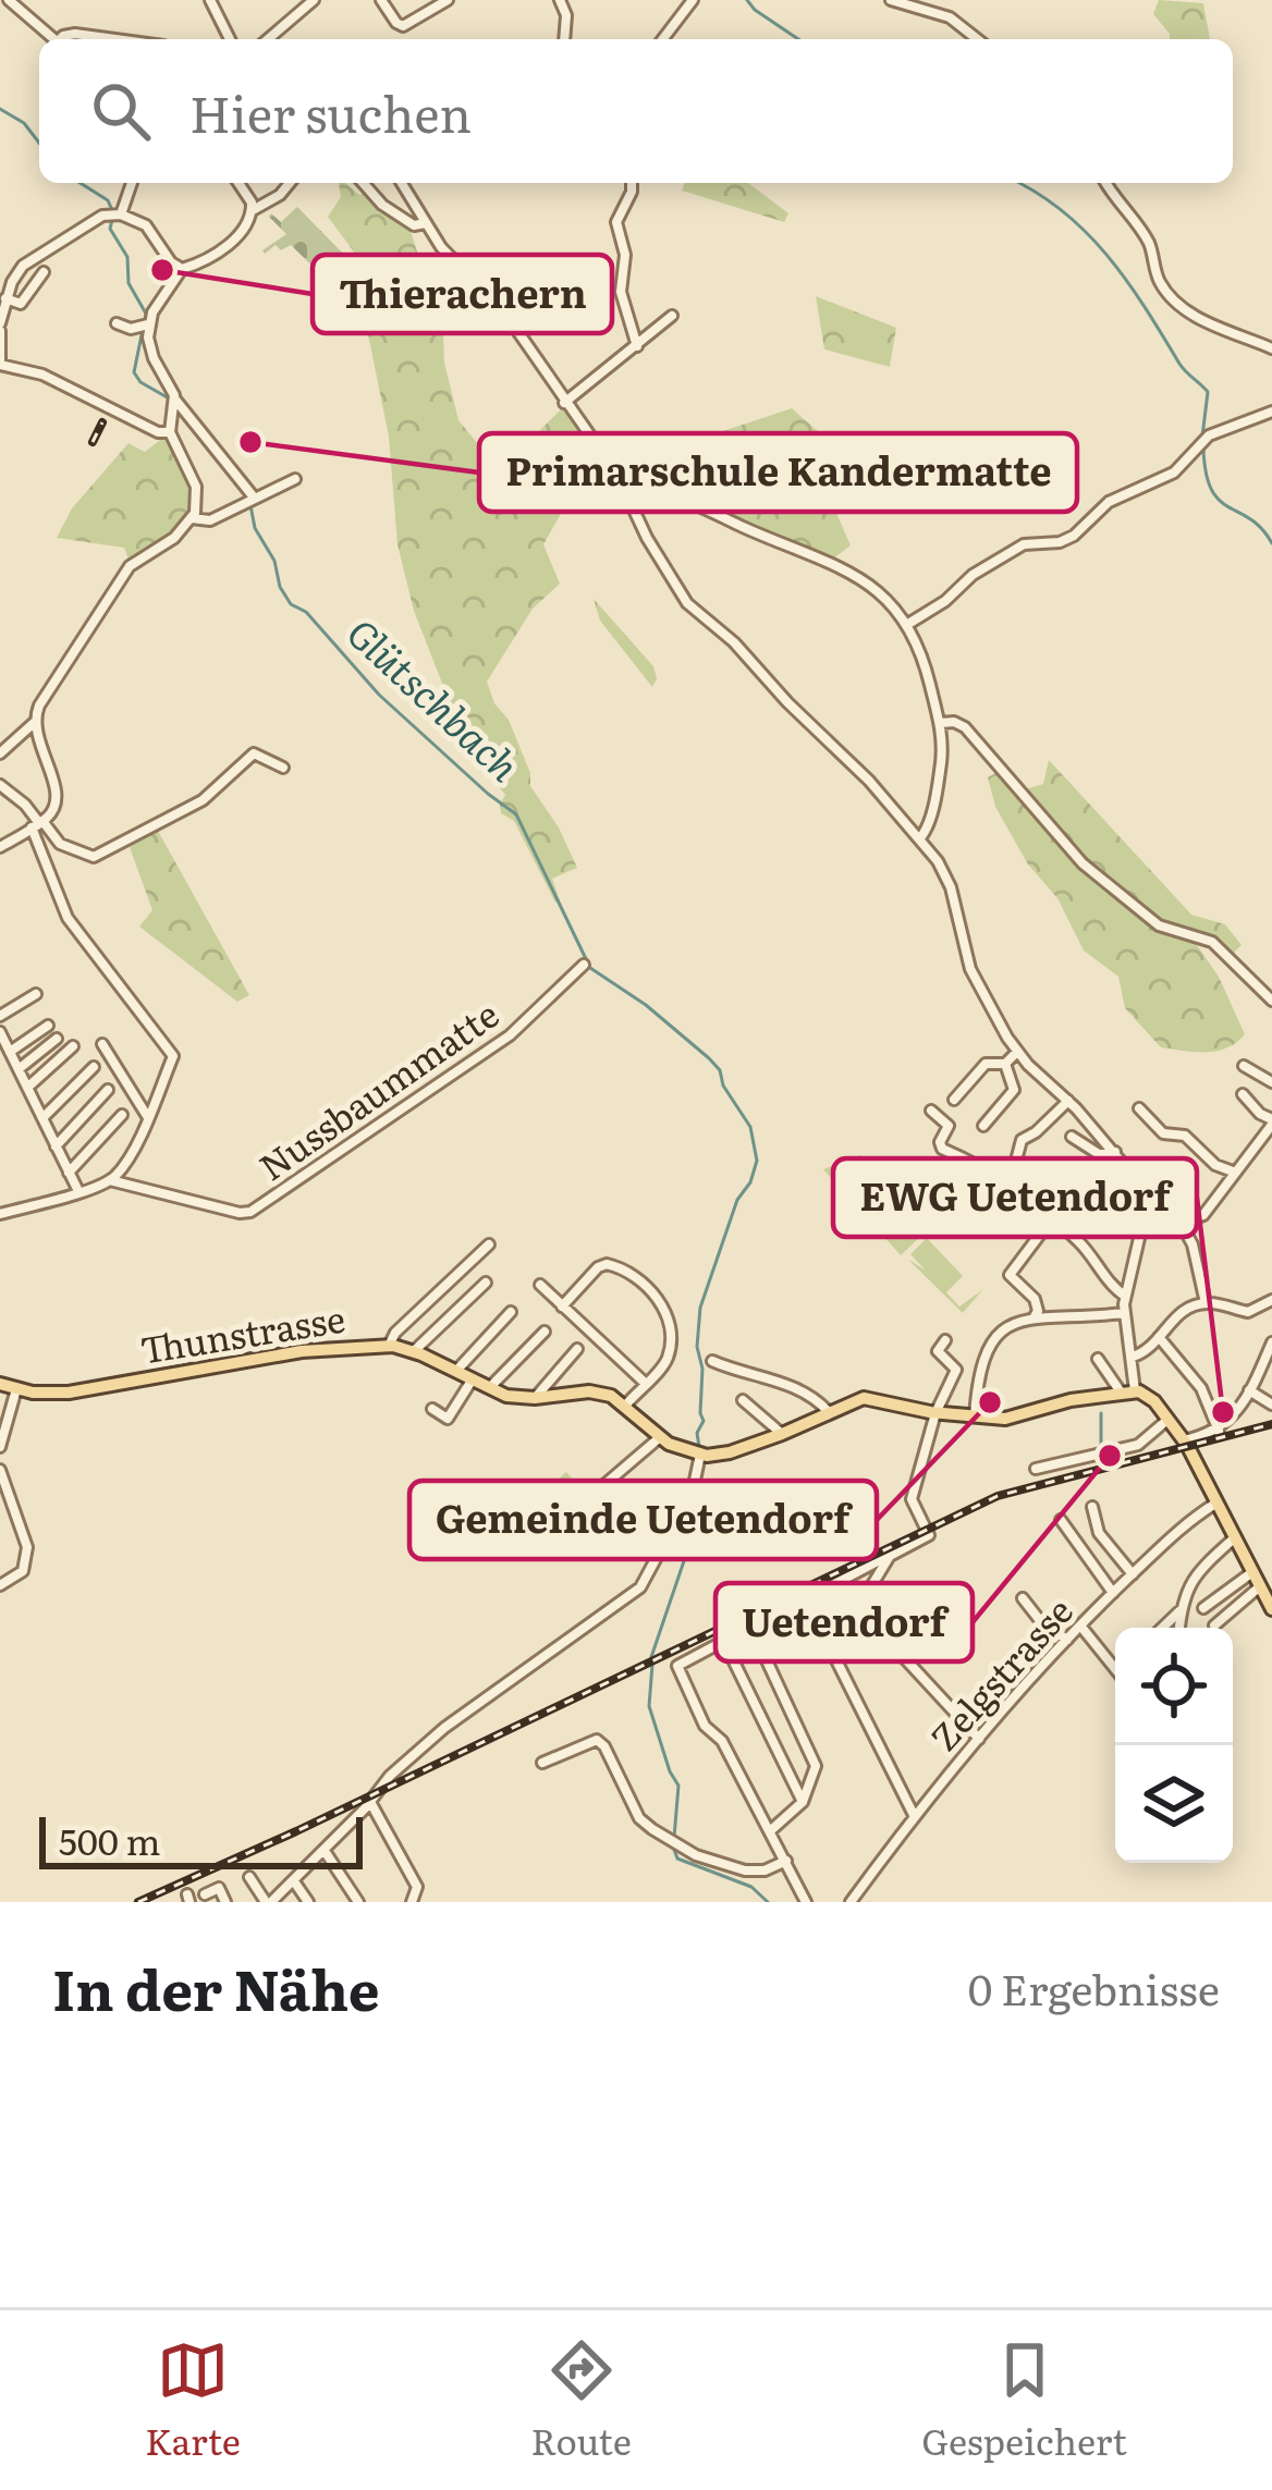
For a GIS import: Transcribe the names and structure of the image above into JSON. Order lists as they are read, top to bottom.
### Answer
{
  "streets": {
    "main road": ["Thunstrasse"],
    "street": ["Nussbaummatte", "Zelgstrasse"]
  },
  "water": ["Glütschbach"],
  "places": [
    "Thierachern",
    "Primarschule Kandermatte",
    "Gemeinde Uetendorf",
    "EWG Uetendorf",
    "Uetendorf"
  ],
  "scale_bar": "500 m",
  "page": {
    "search": "Hier suchen",
    "scale": "500 m",
    "heading": ["In der Nähe", "0 Ergebnisse"],
    "nav": ["Karte", "Route", "Gespeichert"]
  }
}
